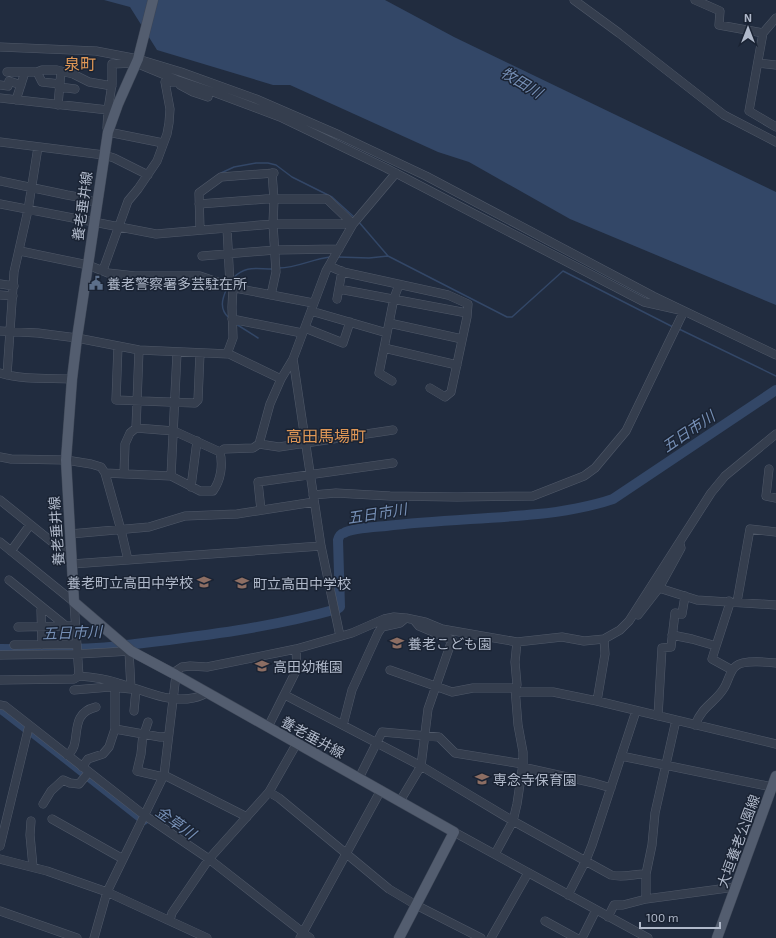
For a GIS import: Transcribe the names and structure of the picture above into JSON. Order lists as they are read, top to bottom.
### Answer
{
  "streets": {
    "main road": ["養老垂井線", "大垣養老公園線"]
  },
  "districts": ["泉町", "高田馬場町"],
  "water": ["牧田川", "五日市川", "金草川"],
  "places": {
    "public building": ["養老警察署多芸駐在所"],
    "school or university": [
      "養老町立高田中学校",
      "町立高田中学校",
      "養老こども園",
      "高田幼稚園",
      "専念寺保育園"
    ]
  },
  "scale_bar": "100 m",
  "north": "top"
}
